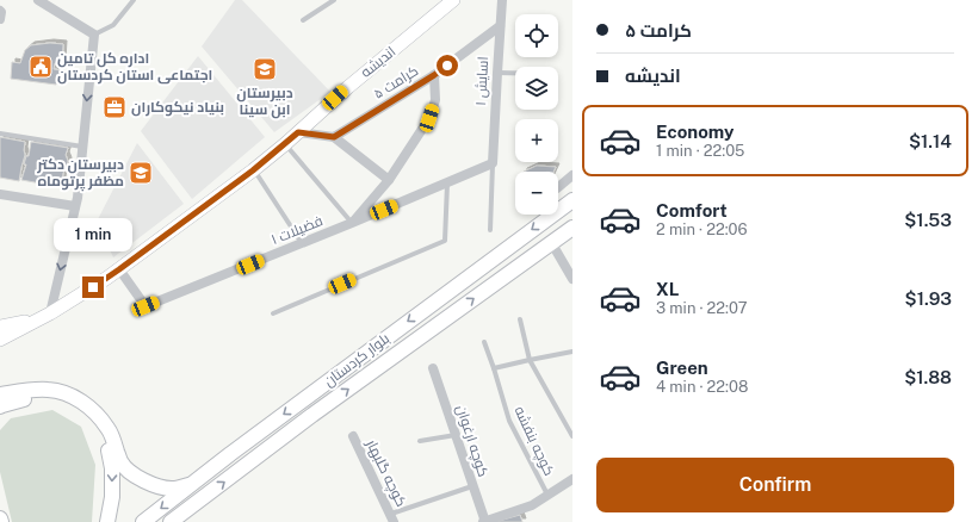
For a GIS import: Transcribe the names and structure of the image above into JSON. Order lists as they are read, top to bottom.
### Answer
{
  "streets": {
    "main road": ["بلوار کردستان"],
    "street": [
      "اندیشه",
      "اسایش ۱",
      "کرامت ۵",
      "فضیلات ۱",
      "کوچه ارغوان",
      "کوچه گلبهار"
    ],
    "lane": ["کوچه بنفشه"]
  },
  "crossings": [
    ["اندیشه", "فضیلات ۱"],
    ["اسایش ۱", "کرامت ۵"],
    ["اسایش ۱", "فضیلات ۱"],
    ["کرامت ۵", "فضیلات ۱"]
  ],
  "places": {
    "public building": ["اداره کل تامین اجتماعی استان کردستان"],
    "school or university": ["دبیرستان ابن سینا", "دبیرستان دکتر مظفر پرتوماه"],
    "office": ["بنیاد نیکوکاران"]
  },
  "page": {
    "banner": ["کرامت ۵", "اندیشه"],
    "map_buttons": ["+", "−"],
    "list": [
      {
        "name": "Economy",
        "note": "1 min · 22:05",
        "value": "$1.14"
      },
      {
        "name": "Comfort",
        "note": "2 min · 22:06",
        "value": "$1.53"
      },
      {
        "name": "XL",
        "note": "3 min · 22:07",
        "value": "$1.93"
      },
      {
        "name": "Green",
        "note": "4 min · 22:08",
        "value": "$1.88"
      }
    ],
    "bubble": "1 min",
    "buttons": "Confirm"
  }
}
